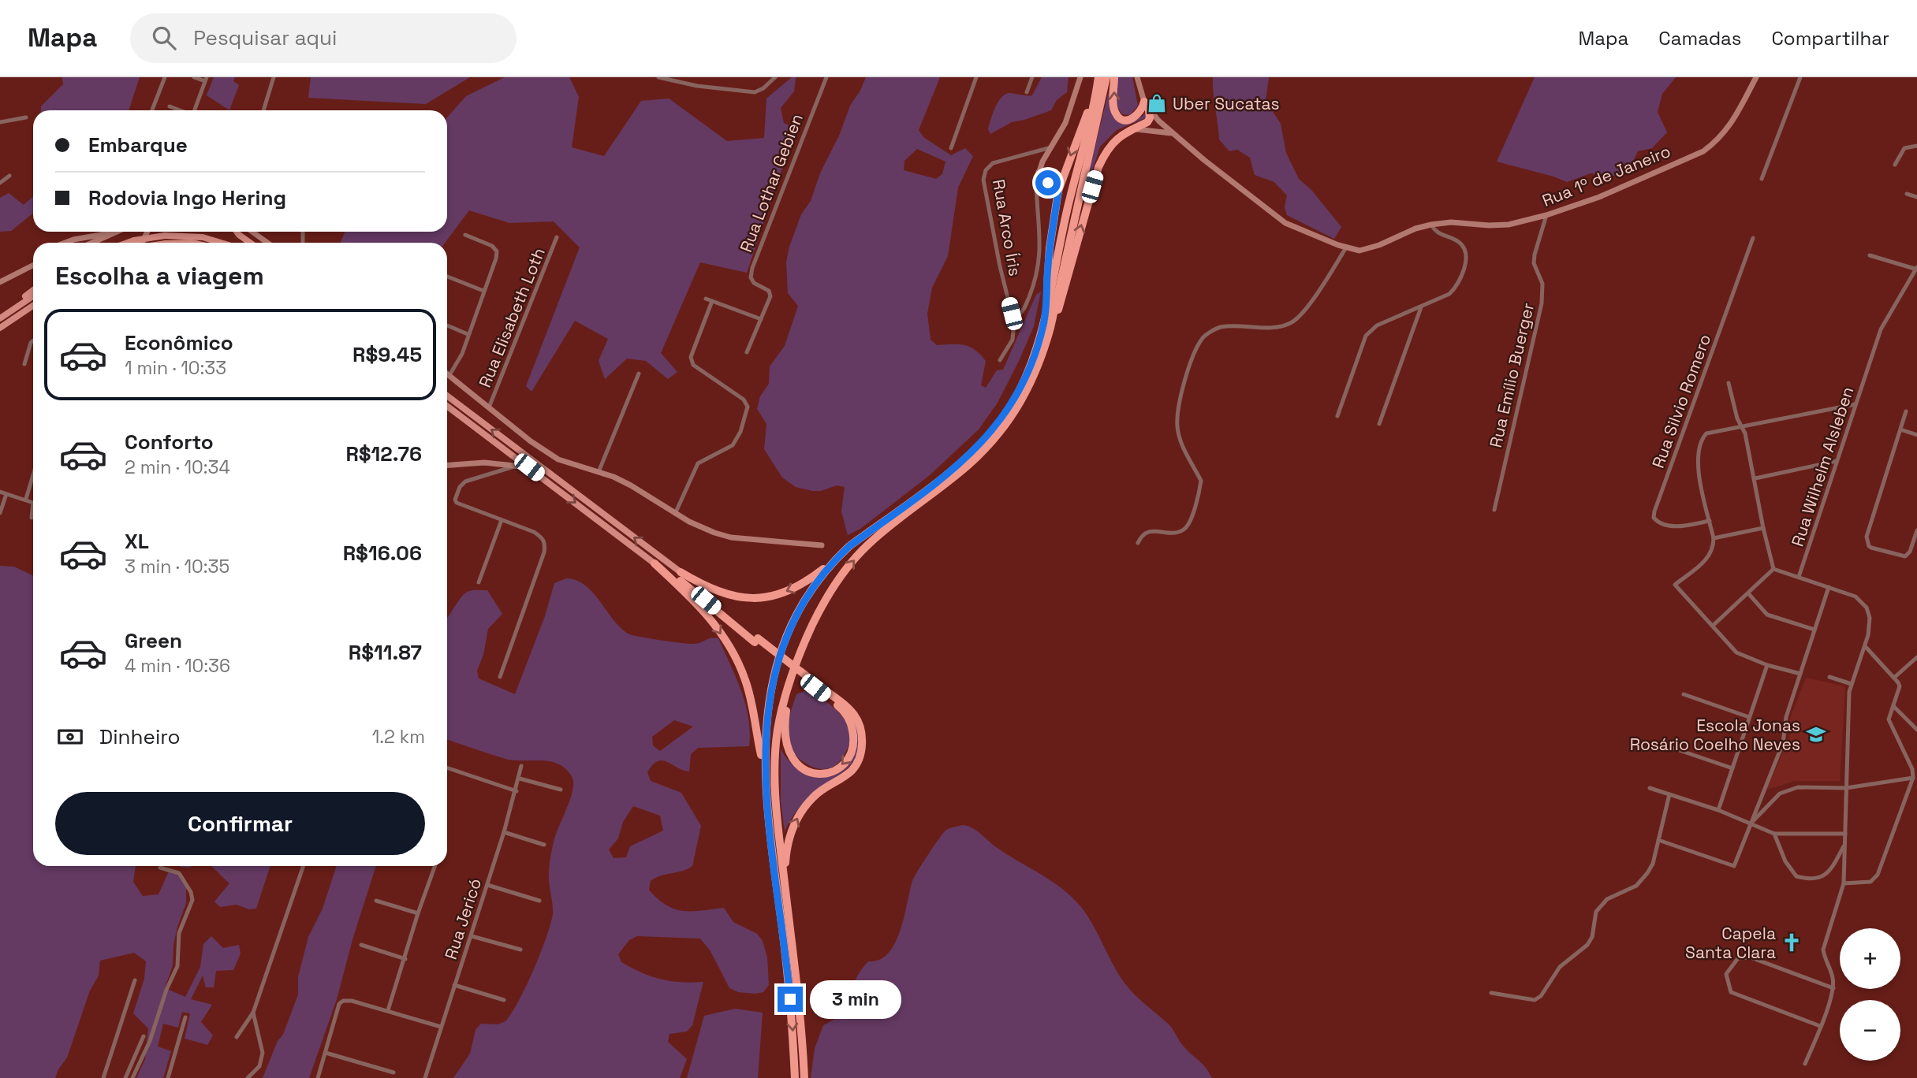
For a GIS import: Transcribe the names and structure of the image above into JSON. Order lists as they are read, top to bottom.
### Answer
{
  "streets": {
    "street": [
      "Rua 1º de Janeiro",
      "Rua Lothar Gebien",
      "Rua Arco Íris",
      "Rua Elisabeth Loth",
      "Rua Emílio Buerger",
      "Rua Silvio Romero",
      "Rua Wilhelm Alsleben",
      "Rua Jericó"
    ]
  },
  "crossings": [
    ["Rua 1º de Janeiro", "Rua Emílio Buerger"]
  ],
  "places": {
    "shop": ["Uber Sucatas"],
    "school or university": ["Escola Jonas Rosário Coelho Neves"],
    "church": ["Capela Santa Clara"]
  },
  "page": {
    "header": "Mapa",
    "search": "Pesquisar aqui",
    "nav": ["Mapa", "Camadas", "Compartilhar"],
    "banner": ["Embarque", "Rodovia Ingo Hering"],
    "heading": "Escolha a viagem",
    "list": [
      {
        "name": "Econômico",
        "note": "1 min · 10:33",
        "value": "R$9.45"
      },
      {
        "name": "Conforto",
        "note": "2 min · 10:34",
        "value": "R$12.76"
      },
      {
        "name": "XL",
        "note": "3 min · 10:35",
        "value": "R$16.06"
      },
      {
        "name": "Green",
        "note": "4 min · 10:36",
        "value": "R$11.87"
      }
    ],
    "pay": ["Dinheiro", "1.2 km"],
    "buttons": "Confirmar",
    "map_buttons": ["+", "−"],
    "bubble": "3 min"
  }
}
